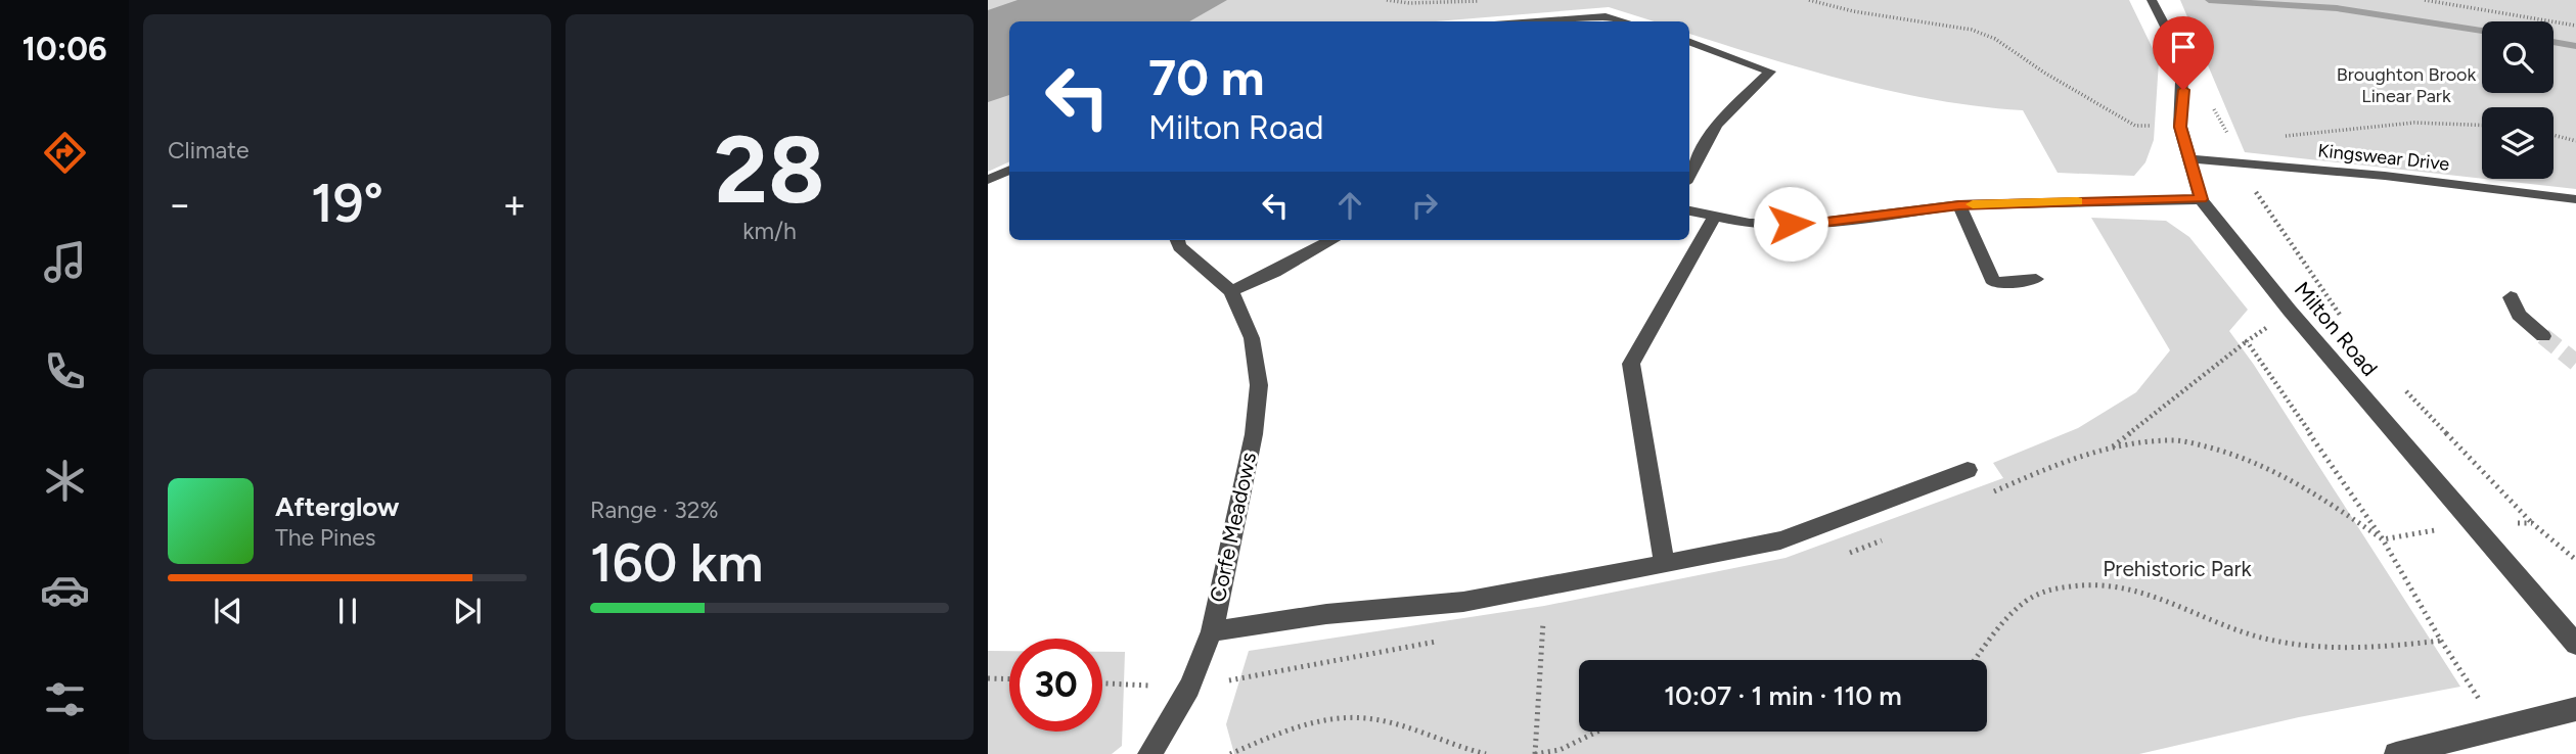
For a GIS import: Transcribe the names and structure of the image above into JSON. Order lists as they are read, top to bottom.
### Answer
{
  "streets": {
    "street": ["Kingswear Drive", "Milton Road", "Corfe Meadows"]
  },
  "crossings": [
    ["Kingswear Drive", "Milton Road"]
  ],
  "parks": ["Broughton Brook Linear Park", "Prehistoric Park"],
  "page": {
    "tabs": "10:06",
    "tile": [
      "Climate",
      ["28", "km/h"],
      ["Range · 32%", "160 km"]
    ],
    "turn": ["70 m", "Milton Road"],
    "heat": ["−", "19°", "+"],
    "song": ["Afterglow", "The Pines"],
    "limit": "30",
    "trip": "10:07 · 1 min · 110 m"
  }
}
